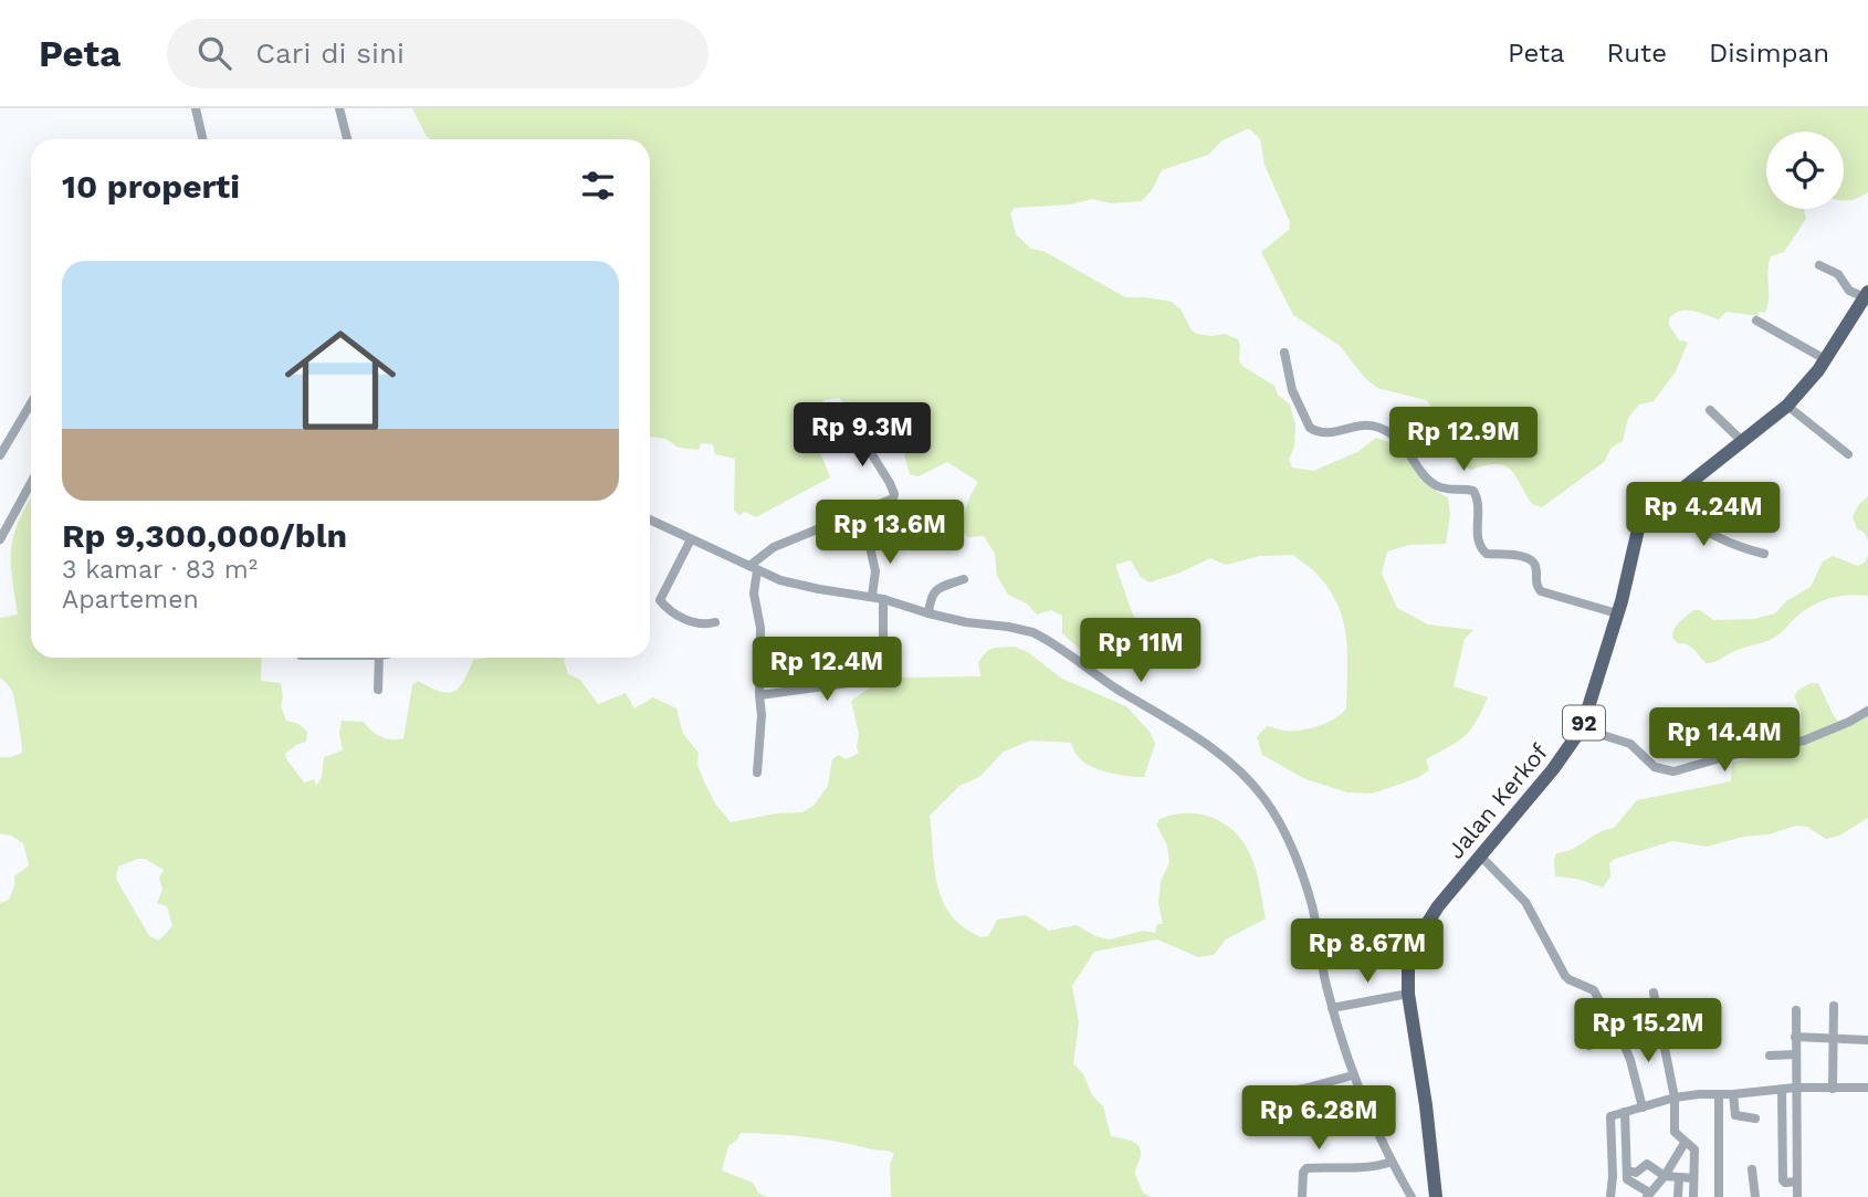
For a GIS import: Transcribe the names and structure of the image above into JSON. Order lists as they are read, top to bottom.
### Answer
{
  "streets": {
    "main road": ["92", "Jalan Kerkof"]
  },
  "page": {
    "header": "Peta",
    "search": "Cari di sini",
    "nav": ["Peta", "Rute", "Disimpan"],
    "heading": "10 properti",
    "list": [
      {
        "name": "Rp 9,300,000/bln",
        "note": "3 kamar · 83 m² · Apartemen"
      }
    ],
    "price": [
      "Rp 9.3M",
      "Rp 12.9M",
      "Rp 4.24M",
      "Rp 13.6M",
      "Rp 11M",
      "Rp 12.4M",
      "Rp 14.4M",
      "Rp 8.67M",
      "Rp 15.2M",
      "Rp 6.28M"
    ]
  }
}
